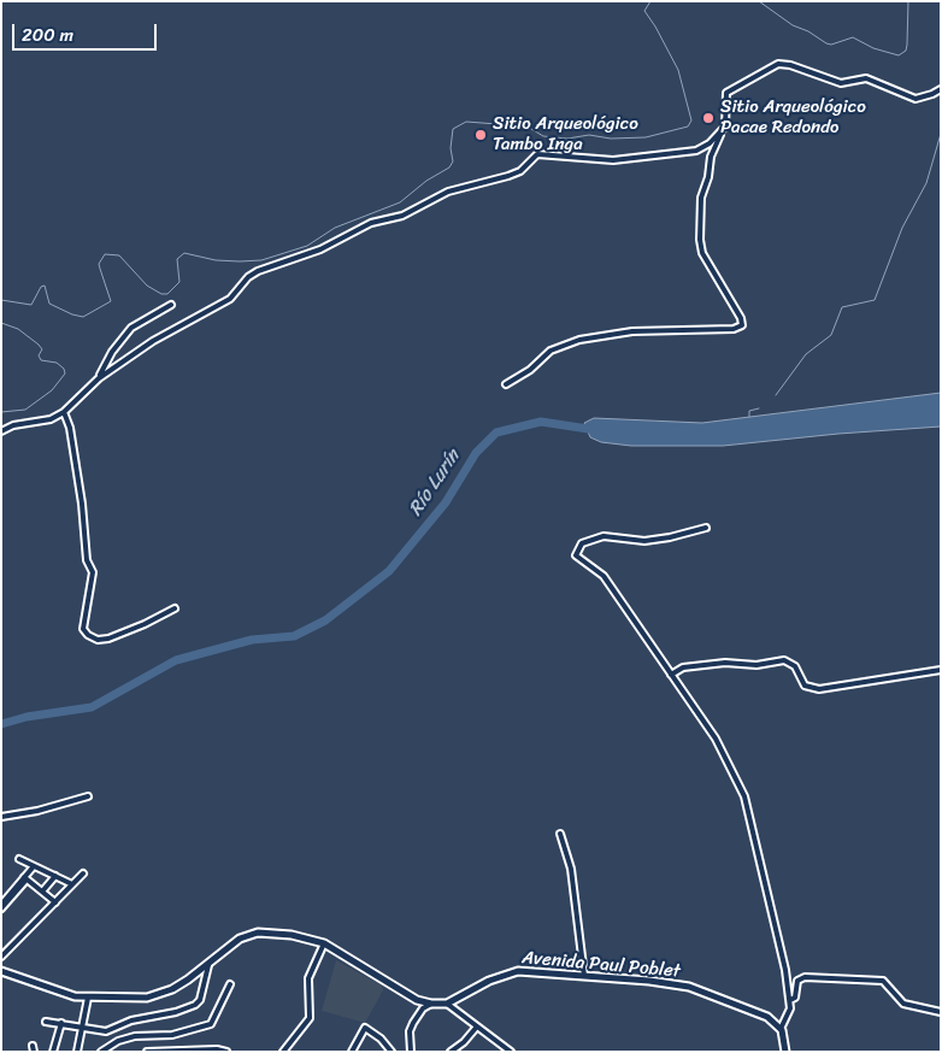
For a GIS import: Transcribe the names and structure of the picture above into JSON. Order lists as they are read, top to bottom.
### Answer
{
  "streets": {
    "main road": ["Avenida Paul Poblet"]
  },
  "water": ["Río Lurín"],
  "places": ["Sitio Arqueológico Pacae Redondo", "Sitio Arqueológico Tambo Inga"],
  "scale_bar": "200 m"
}
